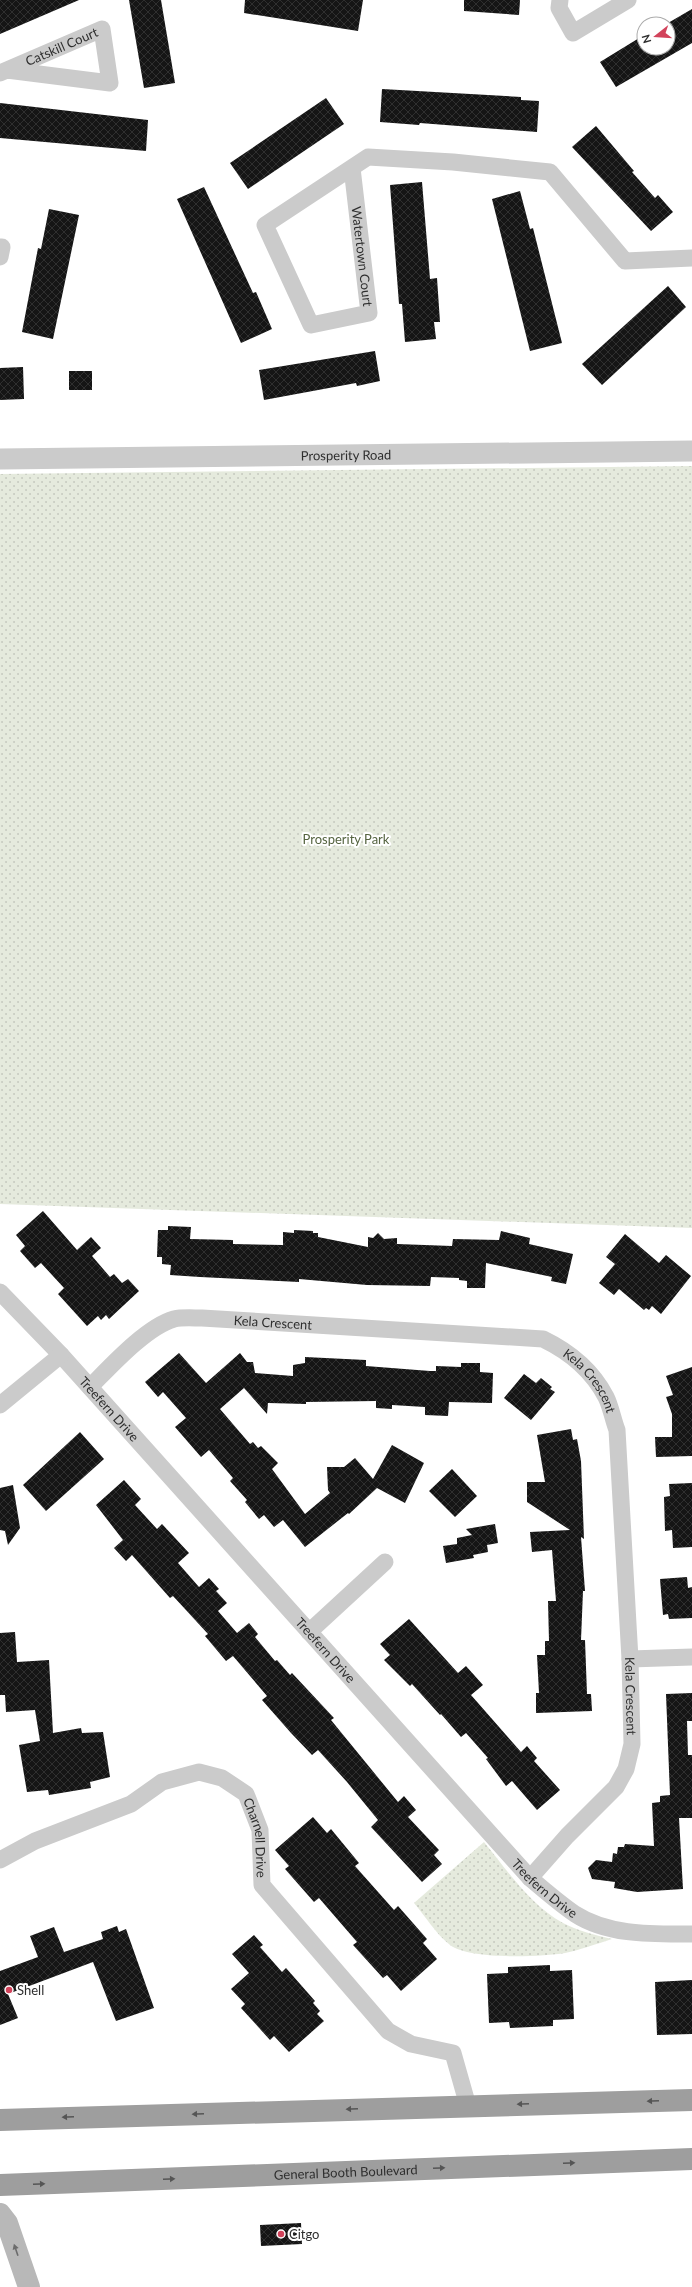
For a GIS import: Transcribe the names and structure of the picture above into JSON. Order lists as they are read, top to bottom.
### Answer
{
  "streets": {
    "highway": ["General Booth Boulevard"],
    "street": [
      "Catskill Court",
      "Watertown Court",
      "Prosperity Road",
      "Kela Crescent",
      "Treefern Drive",
      "Charnell Drive"
    ]
  },
  "crossings": [
    ["Kela Crescent", "Treefern Drive"]
  ],
  "parks": ["Prosperity Park"],
  "places": ["Shell", "Citgo"],
  "north": "left"
}
